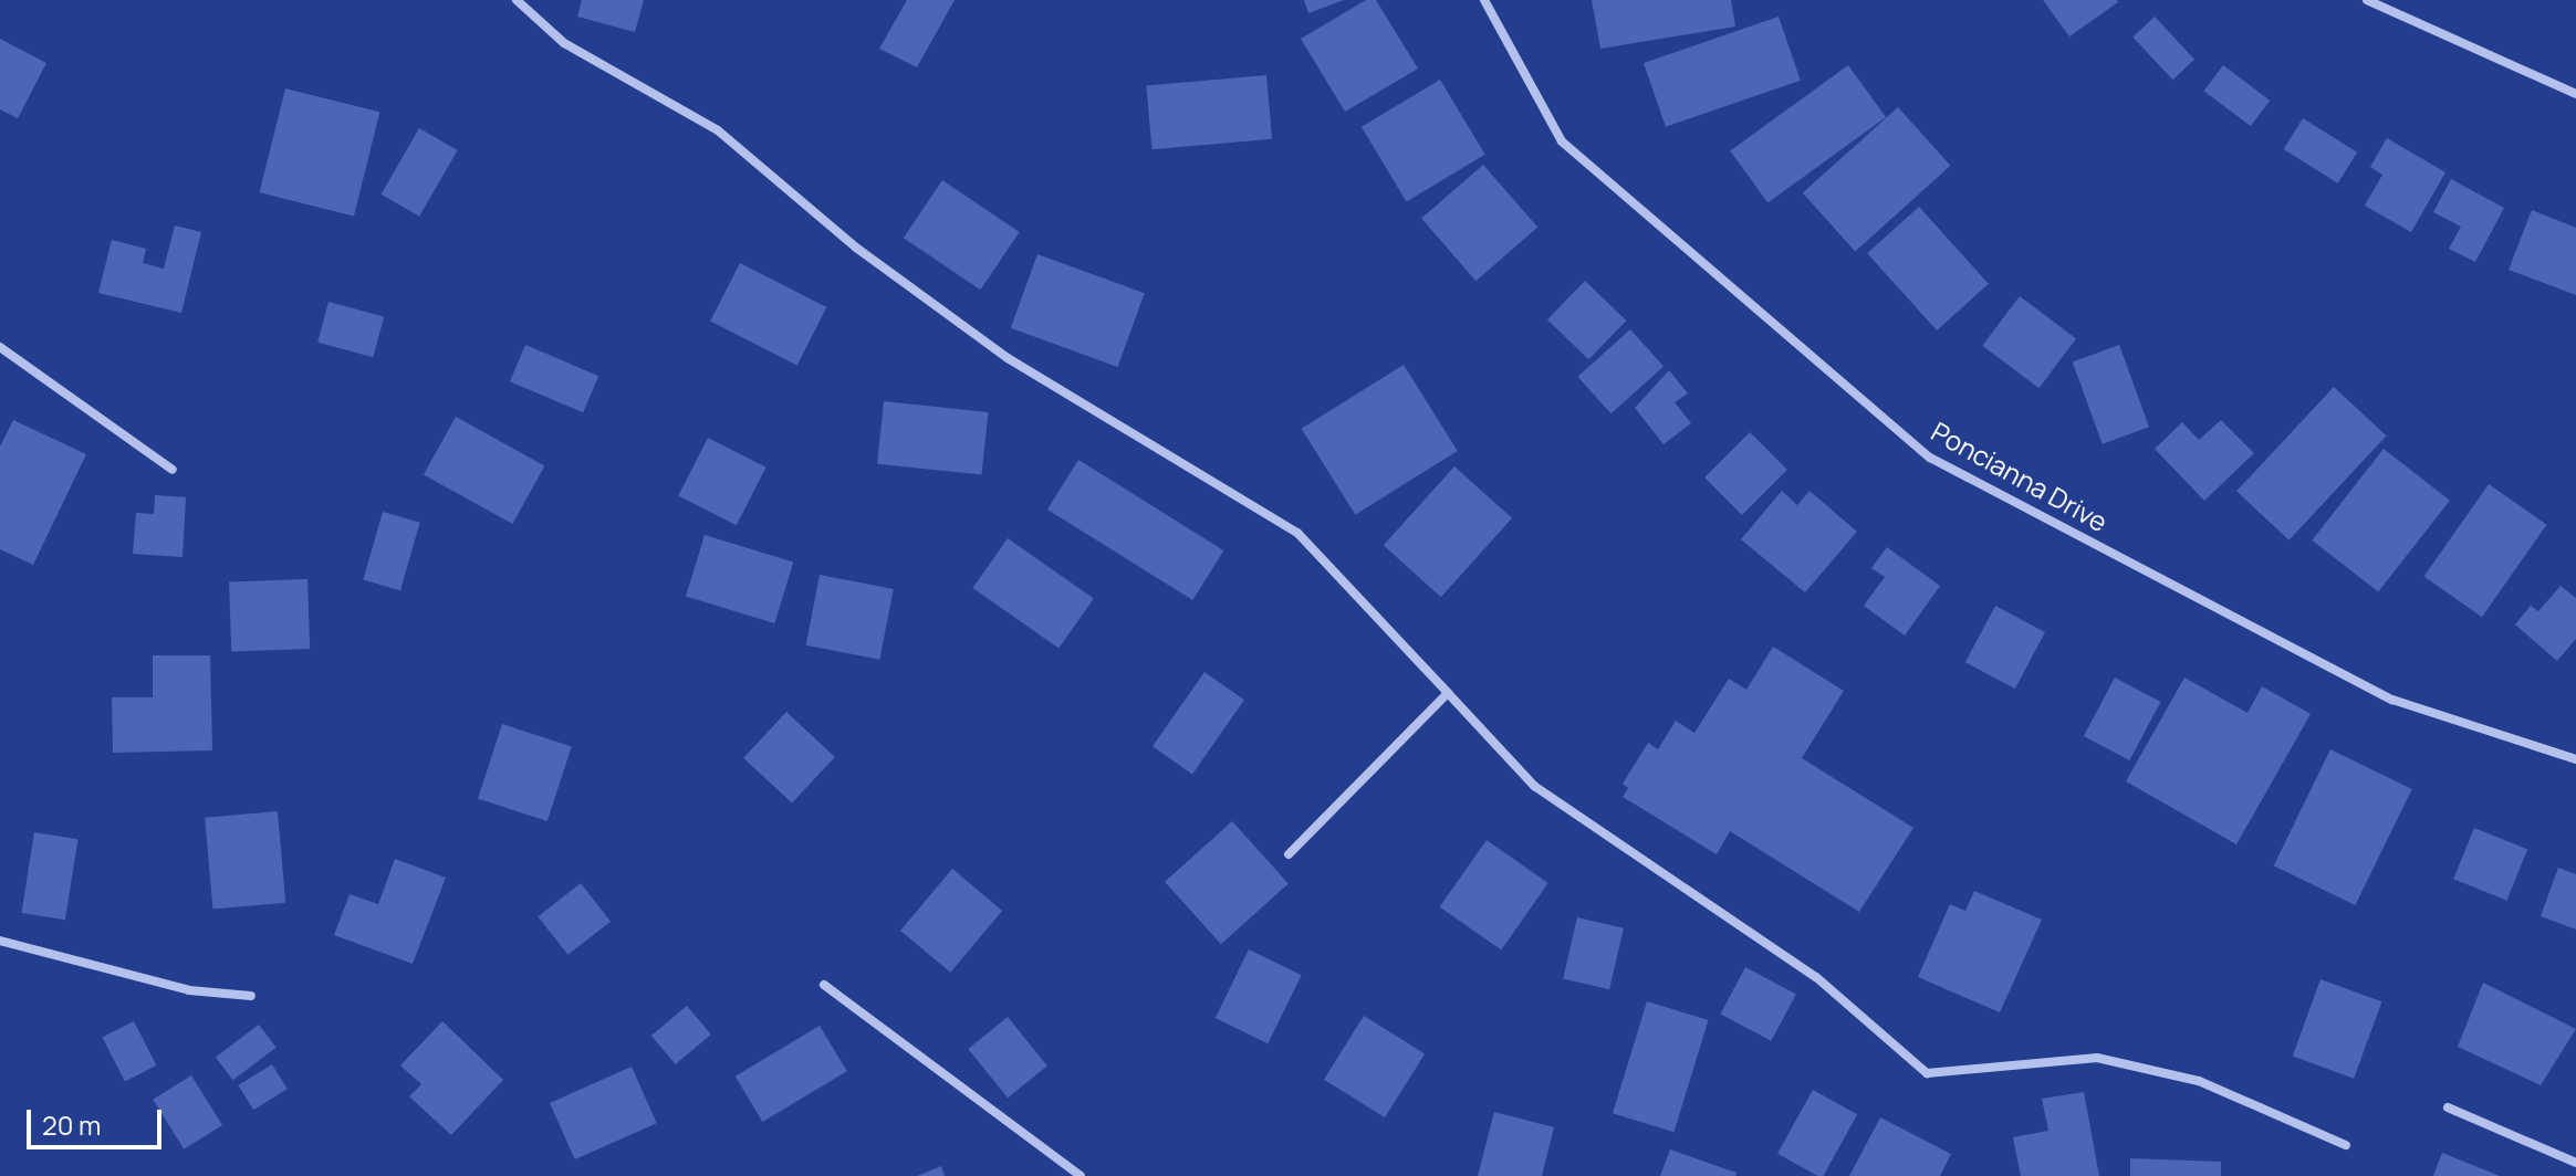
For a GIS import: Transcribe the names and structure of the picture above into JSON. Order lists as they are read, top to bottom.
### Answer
{
  "streets": {
    "street": ["Poncianna Drive"]
  },
  "scale_bar": "20 m"
}
